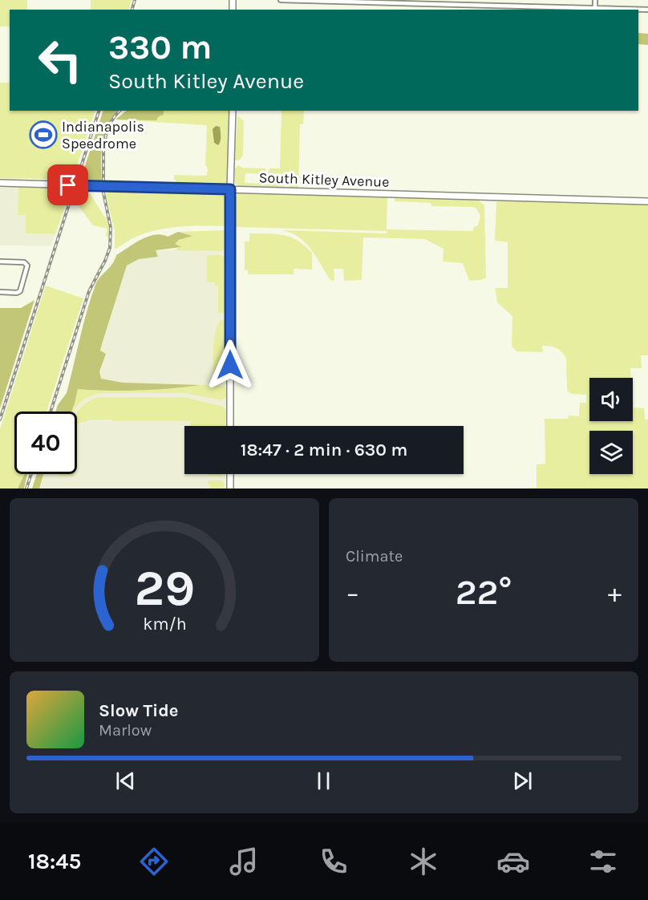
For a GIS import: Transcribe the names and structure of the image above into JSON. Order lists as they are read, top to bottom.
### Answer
{
  "streets": {
    "street": ["South Kitley Avenue"]
  },
  "places": {
    "sports": ["Indianapolis Speedrome"]
  },
  "page": {
    "turn": ["330 m", "South Kitley Avenue"],
    "limit": "40",
    "trip": "18:47 · 2 min · 630 m",
    "tile": "Climate",
    "heat": ["−", "22°", "+"],
    "song": ["Slow Tide", "Marlow"],
    "tabs": "18:45",
    "gauge": ["29", "km/h"]
  }
}
